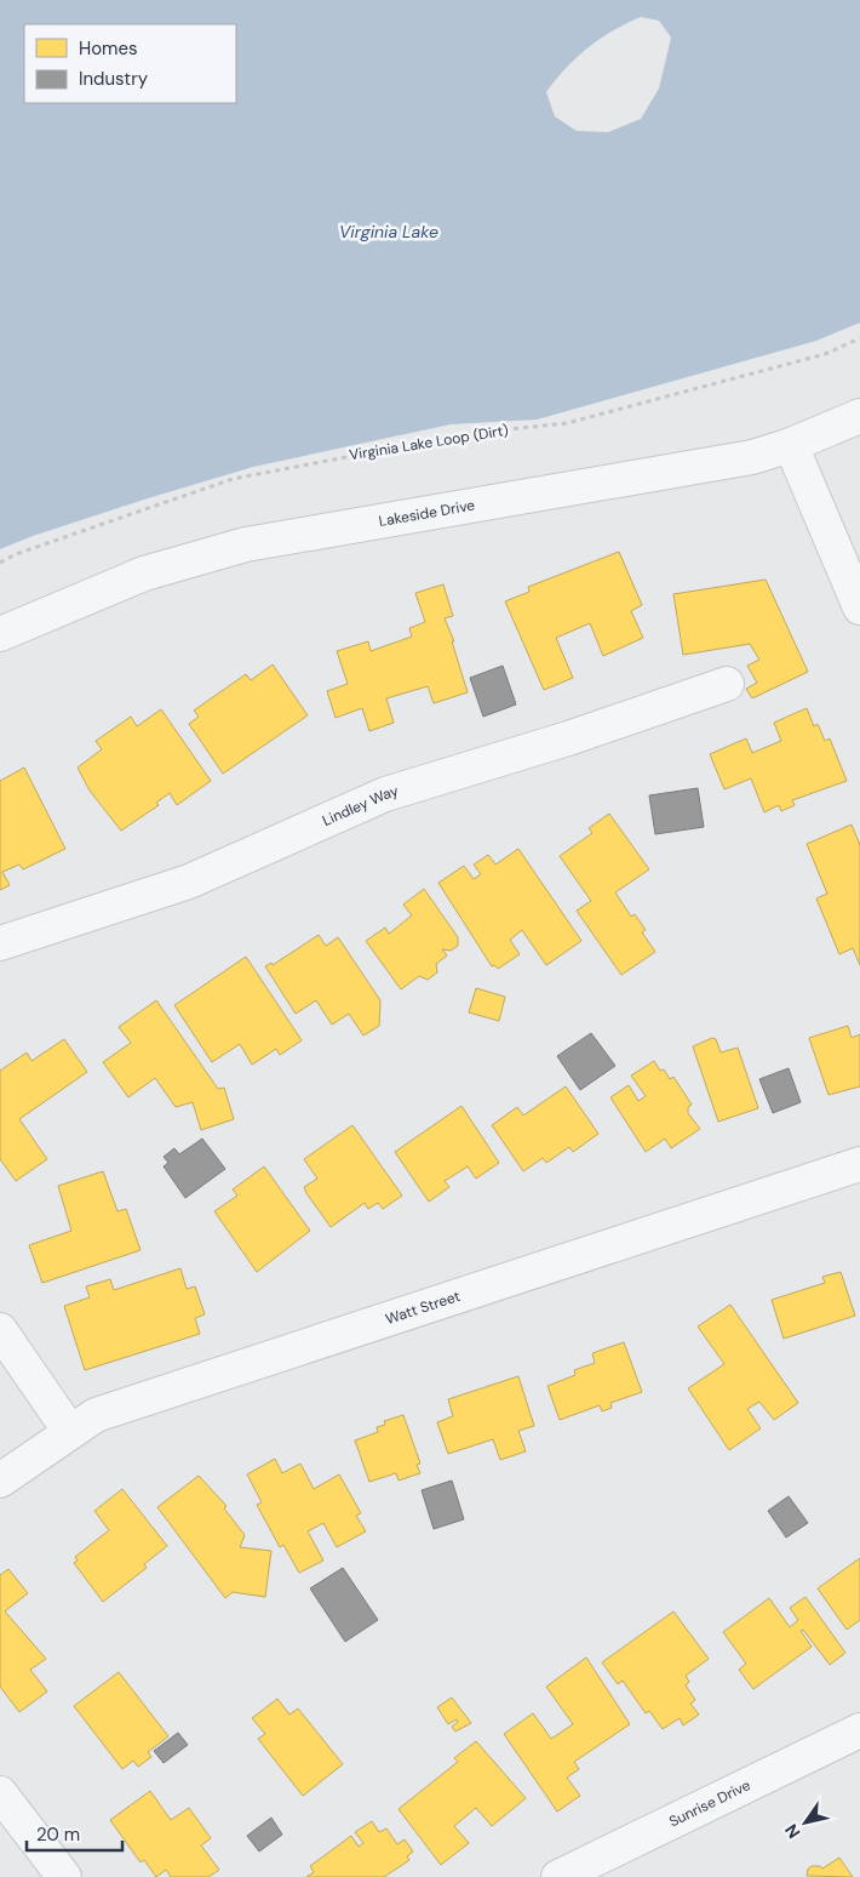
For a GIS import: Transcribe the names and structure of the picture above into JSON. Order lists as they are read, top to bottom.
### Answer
{
  "streets": {
    "street": [
      "Lakeside Drive",
      "Lindley Way",
      "Watt Street",
      "Sunrise Drive"
    ],
    "path": ["Virginia Lake Loop (Dirt)"]
  },
  "water": ["Virginia Lake"],
  "legend": ["Homes", "Industry"],
  "scale_bar": "20 m",
  "north": "bottom left"
}
